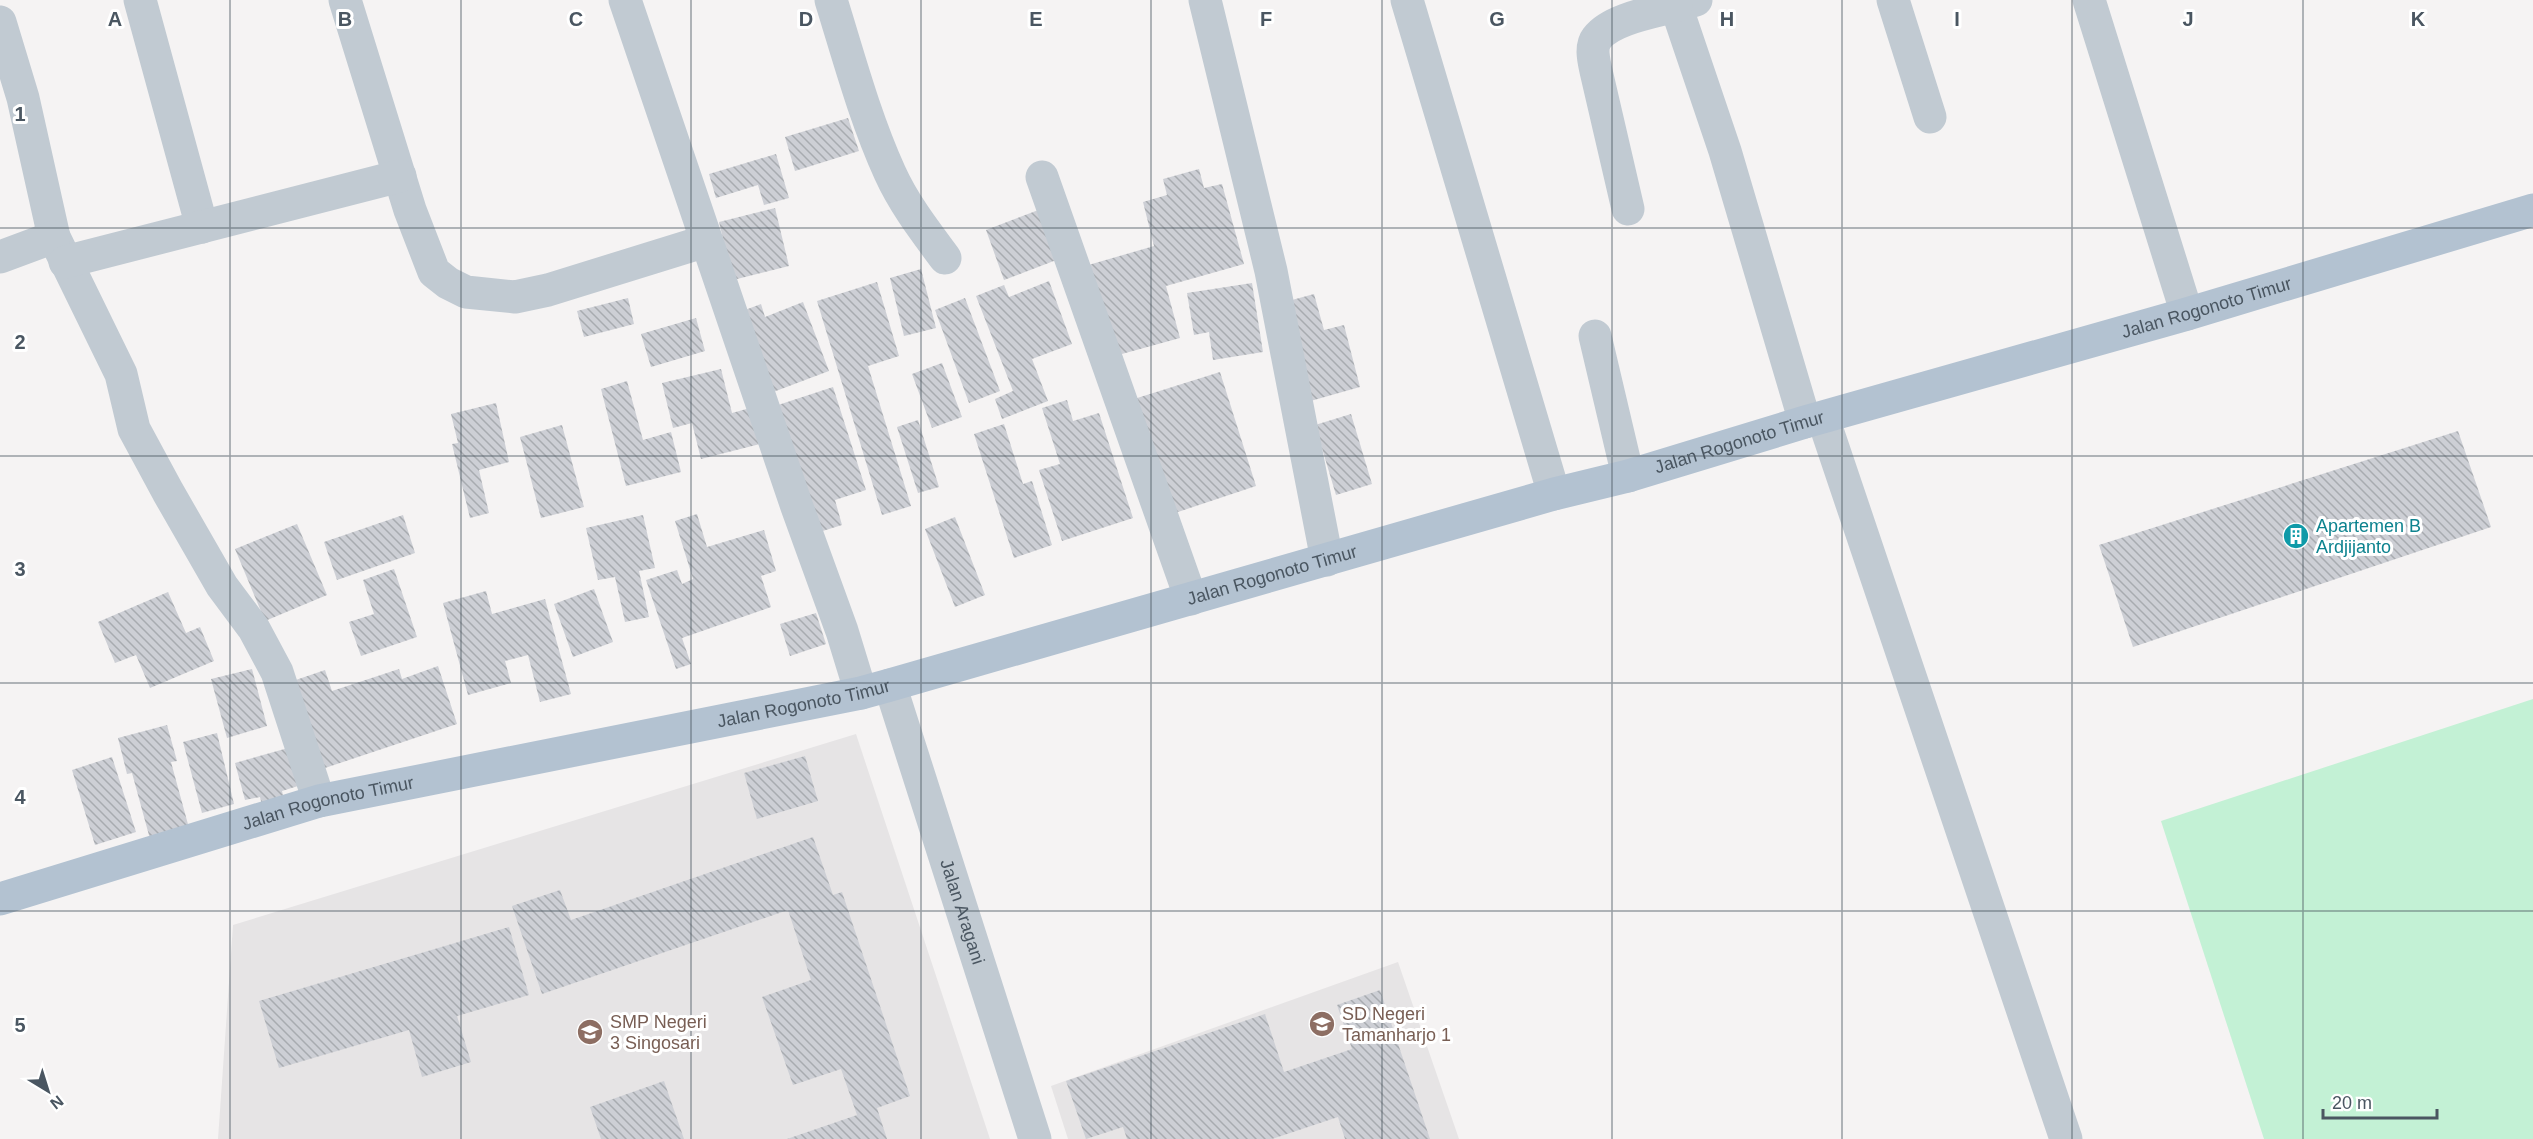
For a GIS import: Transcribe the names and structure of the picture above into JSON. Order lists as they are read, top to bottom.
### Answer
{
  "streets": {
    "main road": ["Jalan Rogonoto Timur"],
    "street": ["Jalan Aragani"]
  },
  "crossings": [
    ["Jalan Rogonoto Timur", "Jalan Aragani"]
  ],
  "places": {
    "building": ["Apartemen B Ardjijanto"],
    "school or university": ["SD Negeri Tamanharjo 1", "SMP Negeri 3 Singosari"]
  },
  "scale_bar": "20 m",
  "north": "bottom right",
  "grid": {
    "columns": [
      "A",
      "B",
      "C",
      "D",
      "E",
      "F",
      "G",
      "H",
      "I",
      "J",
      "K"
    ],
    "rows": [
      "1",
      "2",
      "3",
      "4",
      "5"
    ]
  }
}
